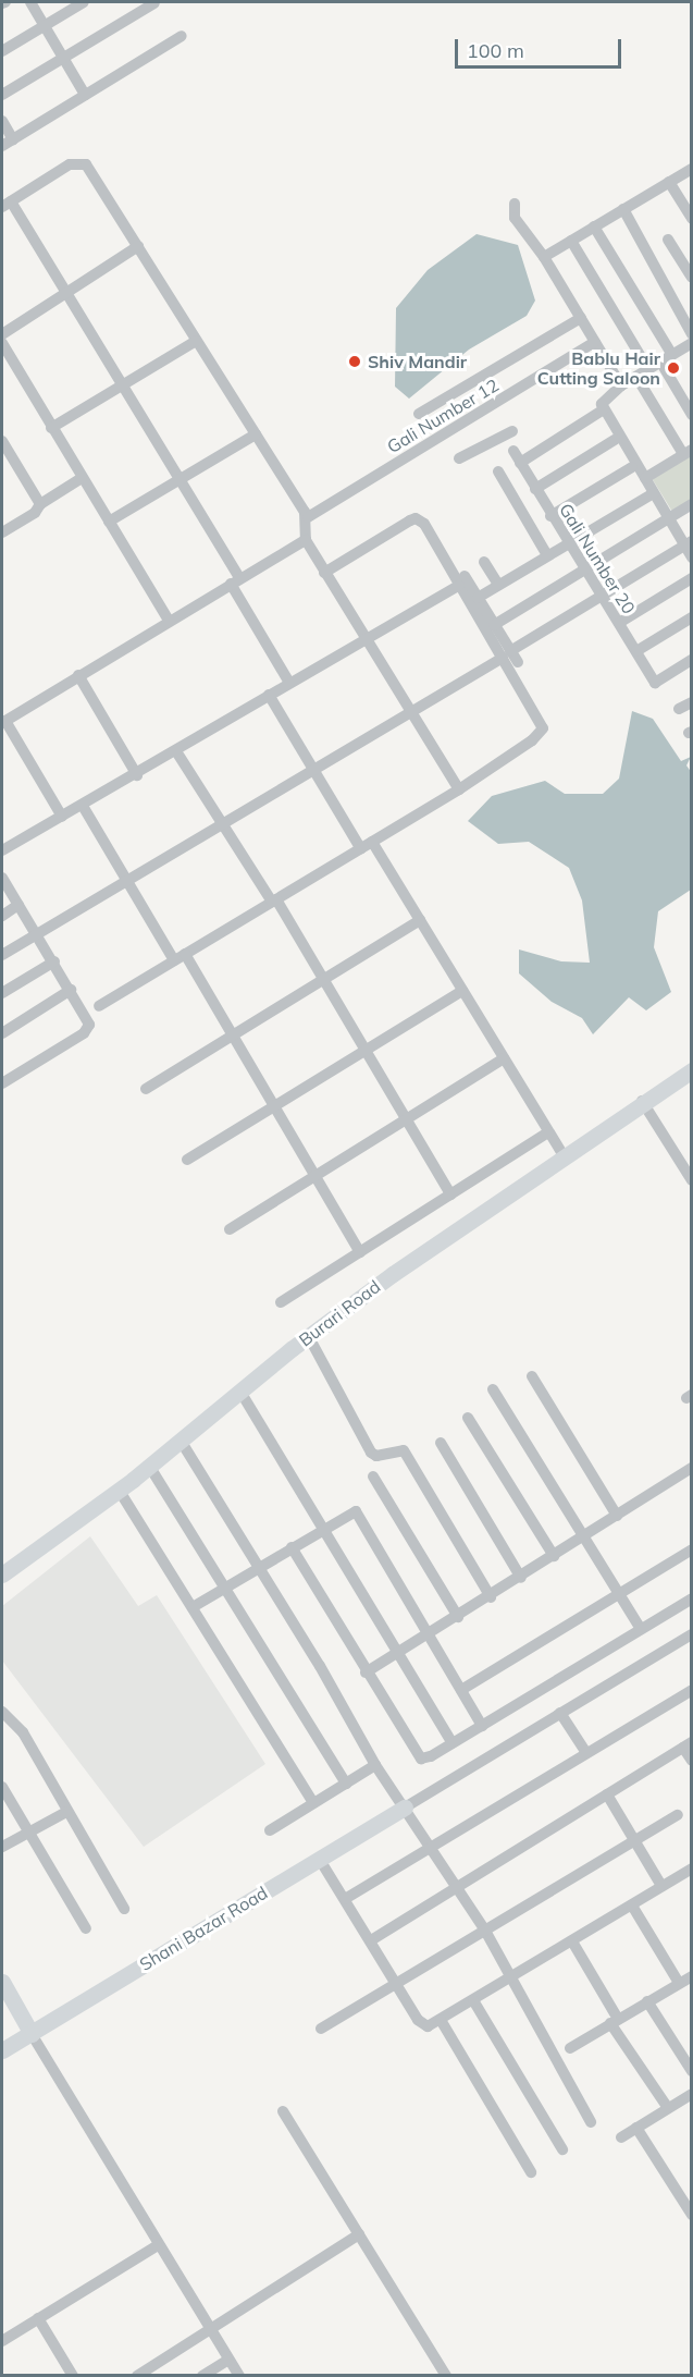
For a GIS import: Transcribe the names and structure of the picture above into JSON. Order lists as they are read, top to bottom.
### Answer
{
  "streets": {
    "main road": ["Burari Road", "Shani Bazar Road"],
    "street": ["Gali Number 12", "Gali Number 20"]
  },
  "places": ["Shiv Mandir", "Bablu Hair Cutting Saloon"],
  "scale_bar": "100 m"
}
